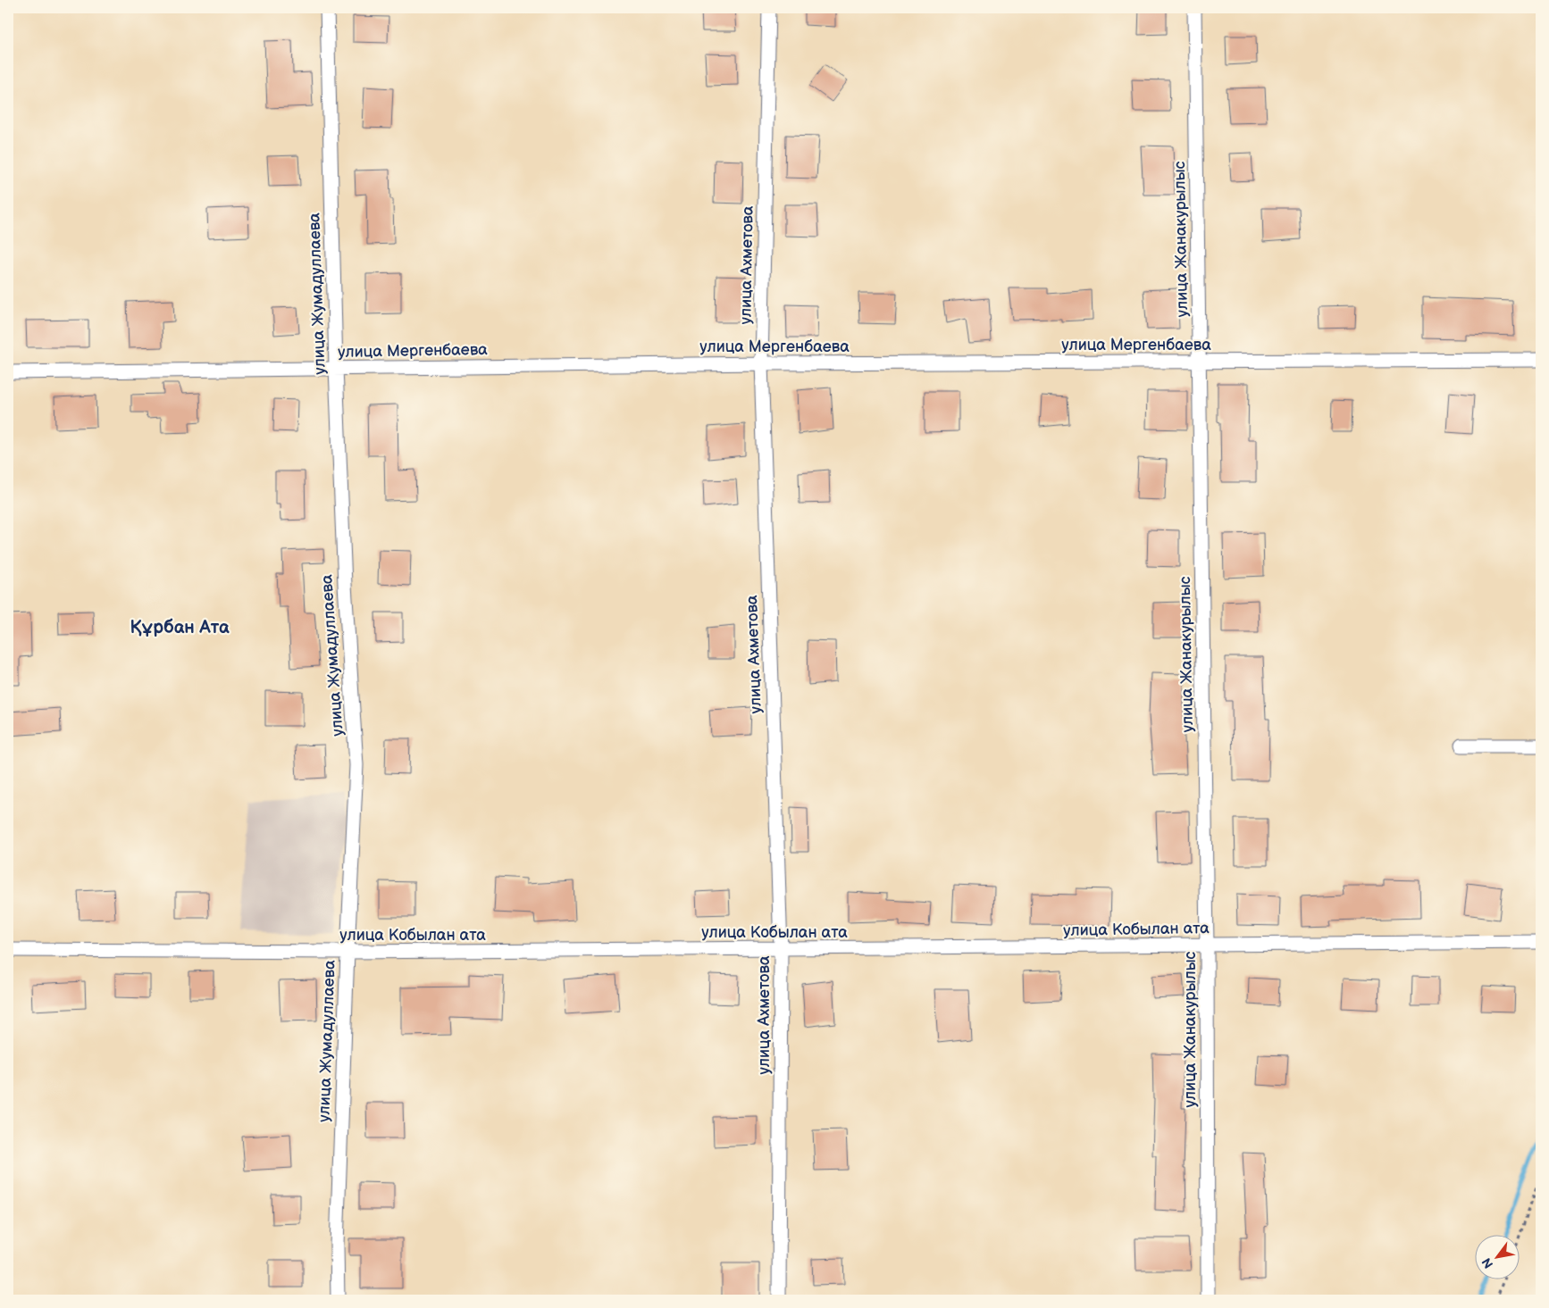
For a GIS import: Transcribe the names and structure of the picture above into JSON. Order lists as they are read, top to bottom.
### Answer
{
  "streets": {
    "street": [
      "улица Жанакурылыс",
      "улица Ахметова",
      "улица Жумадуллаева",
      "улица Мергенбаева",
      "улица Кобылан ата"
    ]
  },
  "crossings": [
    ["улица Жанакурылыс", "улица Мергенбаева"],
    ["улица Жанакурылыс", "улица Кобылан ата"],
    ["улица Ахметова", "улица Мергенбаева"],
    ["улица Ахметова", "улица Кобылан ата"],
    ["улица Жумадуллаева", "улица Мергенбаева"],
    ["улица Жумадуллаева", "улица Кобылан ата"]
  ],
  "districts": ["Құрбан Ата"],
  "north": "bottom left"
}
